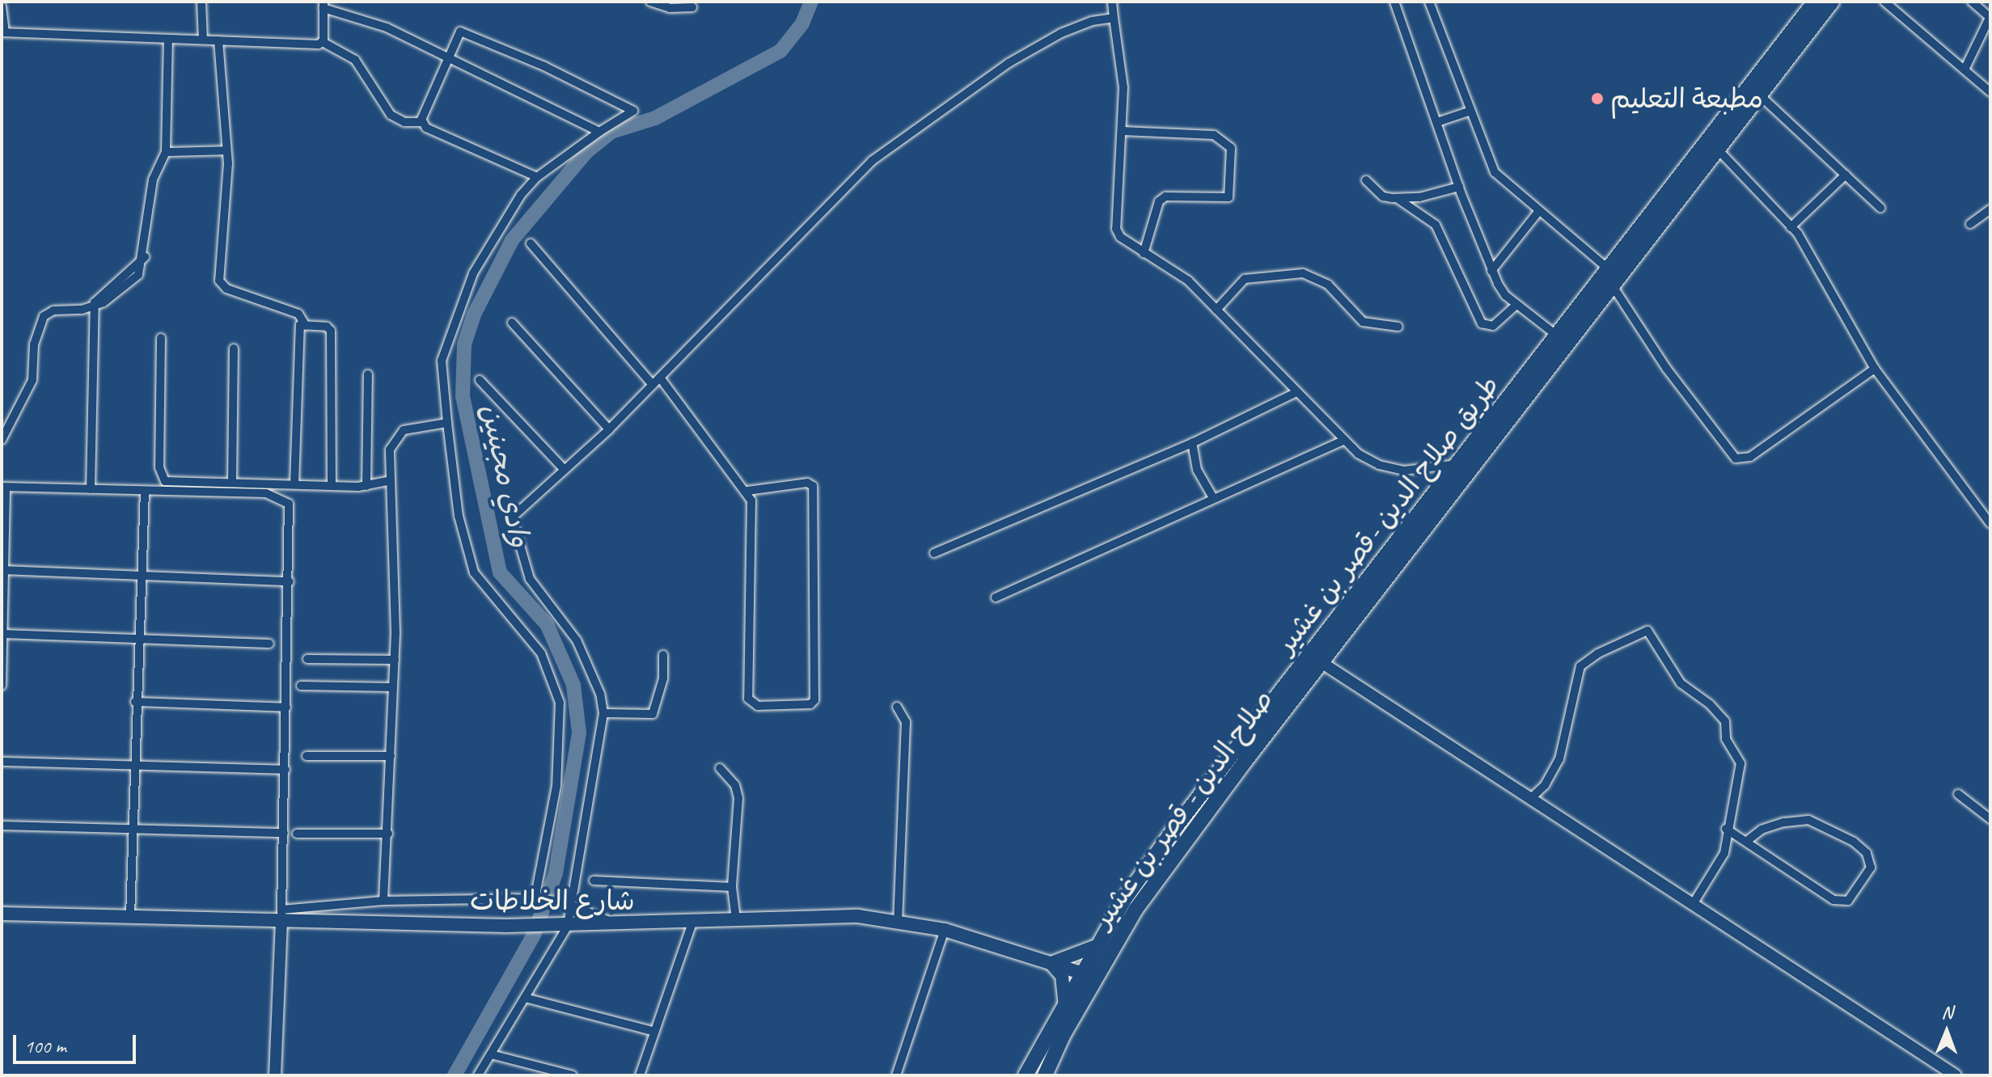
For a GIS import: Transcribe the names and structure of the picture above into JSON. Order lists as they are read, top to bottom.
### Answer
{
  "streets": {
    "highway": ["طريق صلاح الدين -قصر بن غشير", "صلاح الدين - قصر بن غشير"],
    "main road": ["شارع الخلاطات"]
  },
  "crossings": [
    ["طريق صلاح الدين -قصر بن غشير", "شارع الخلاطات"],
    ["صلاح الدين - قصر بن غشير", "شارع الخلاطات"]
  ],
  "water": ["وادي مجينين"],
  "places": ["مطبعة التعليم"],
  "scale_bar": "100 m",
  "north": "top"
}
